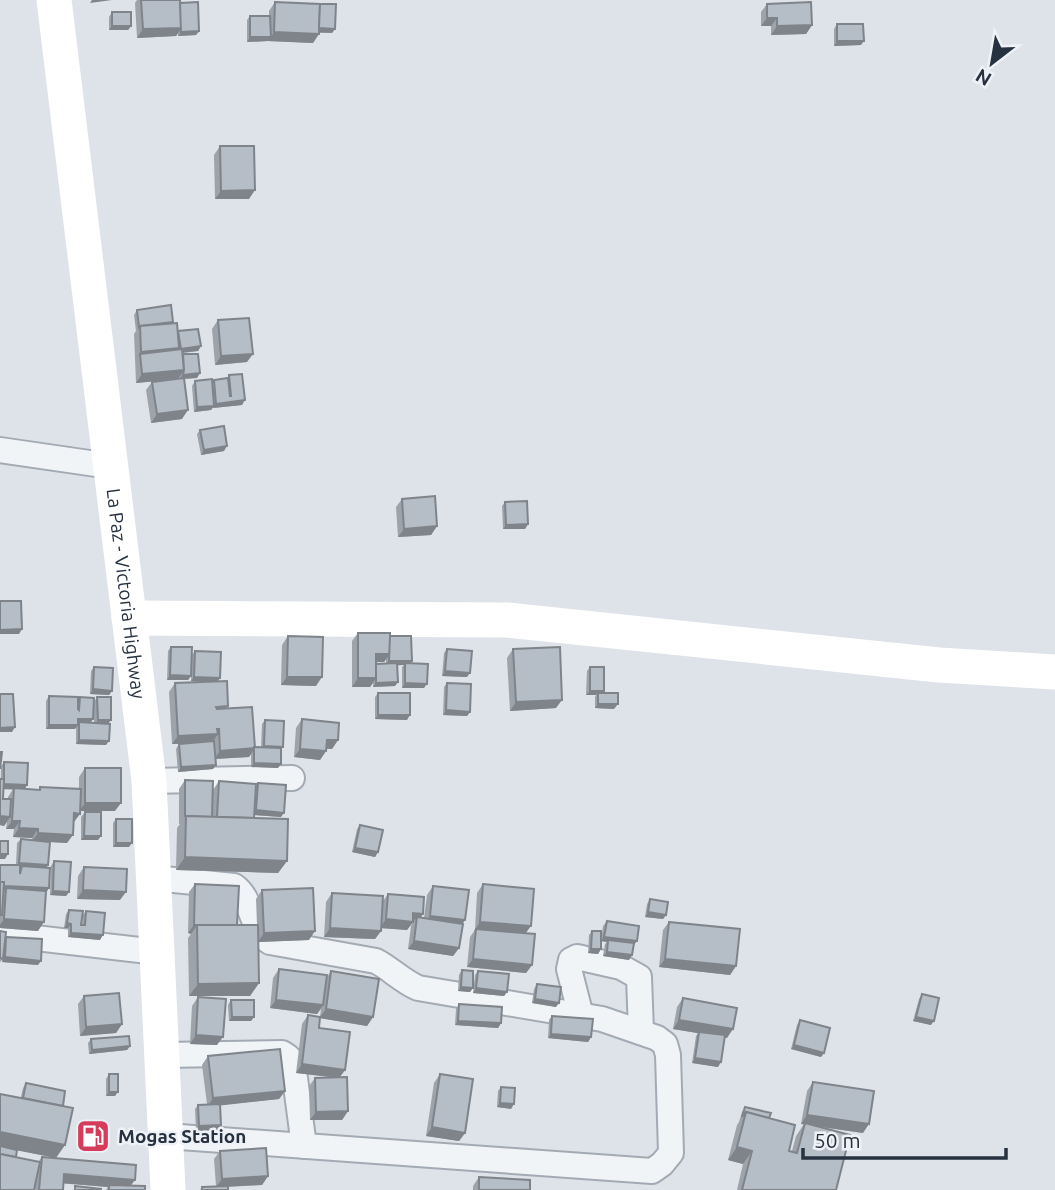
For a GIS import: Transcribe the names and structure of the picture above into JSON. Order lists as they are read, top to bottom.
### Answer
{
  "streets": {
    "main road": ["La Paz - Victoria Highway"]
  },
  "places": {
    "fuel station": ["Mogas Station"]
  },
  "scale_bar": "50 m",
  "north": "bottom left"
}
